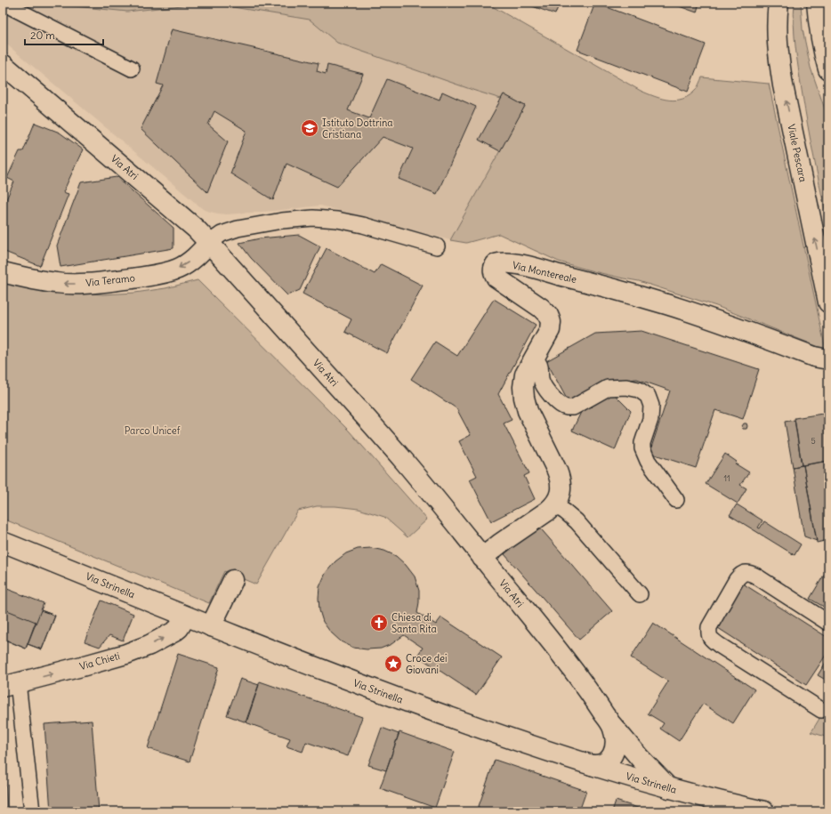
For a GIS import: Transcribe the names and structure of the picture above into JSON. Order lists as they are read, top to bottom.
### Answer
{
  "streets": {
    "street": [
      "Viale Pescara",
      "Via Atri",
      "Via Montereale",
      "Via Teramo",
      "Via Strinella",
      "Via Chieti"
    ]
  },
  "crossings": [
    ["Via Atri", "Via Teramo"],
    ["Via Atri", "Via Strinella"],
    ["Via Strinella", "Via Chieti"]
  ],
  "one_way": ["Viale Pescara", "Via Teramo", "Via Chieti"],
  "parks": ["Parco Unicef"],
  "places": {
    "school or university": ["Istituto Dottrina Cristiana"],
    "church": ["Chiesa di Santa Rita"],
    "place": ["Croce dei Giovani"]
  },
  "house_numbers": ["5", "11"],
  "scale_bar": "20 m"
}
